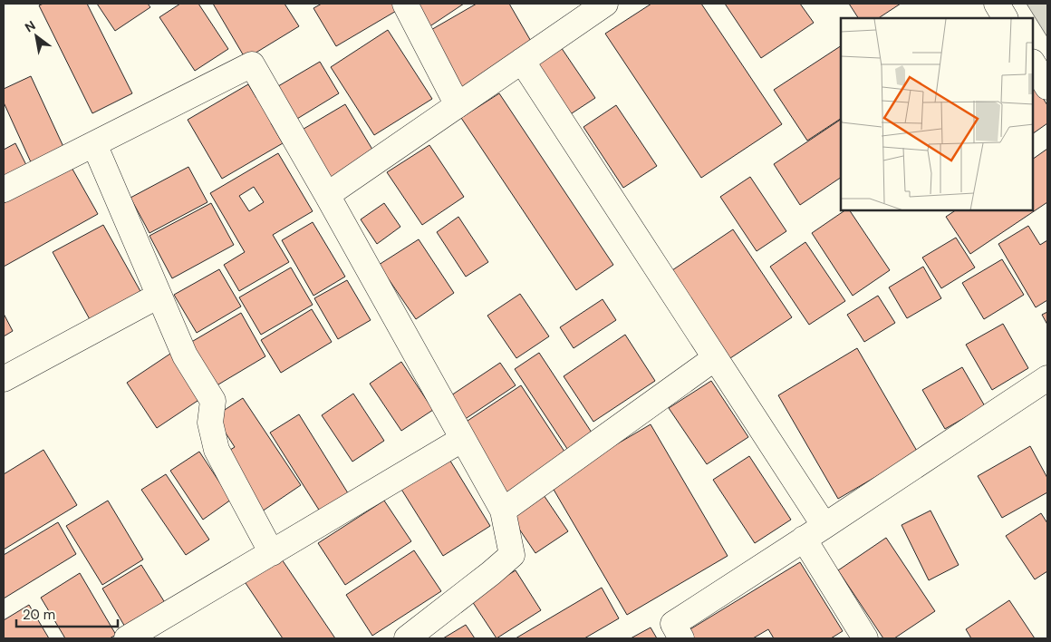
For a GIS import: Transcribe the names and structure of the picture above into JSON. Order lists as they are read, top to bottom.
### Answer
{
  "scale_bar": "20 m",
  "north": "top left"
}
